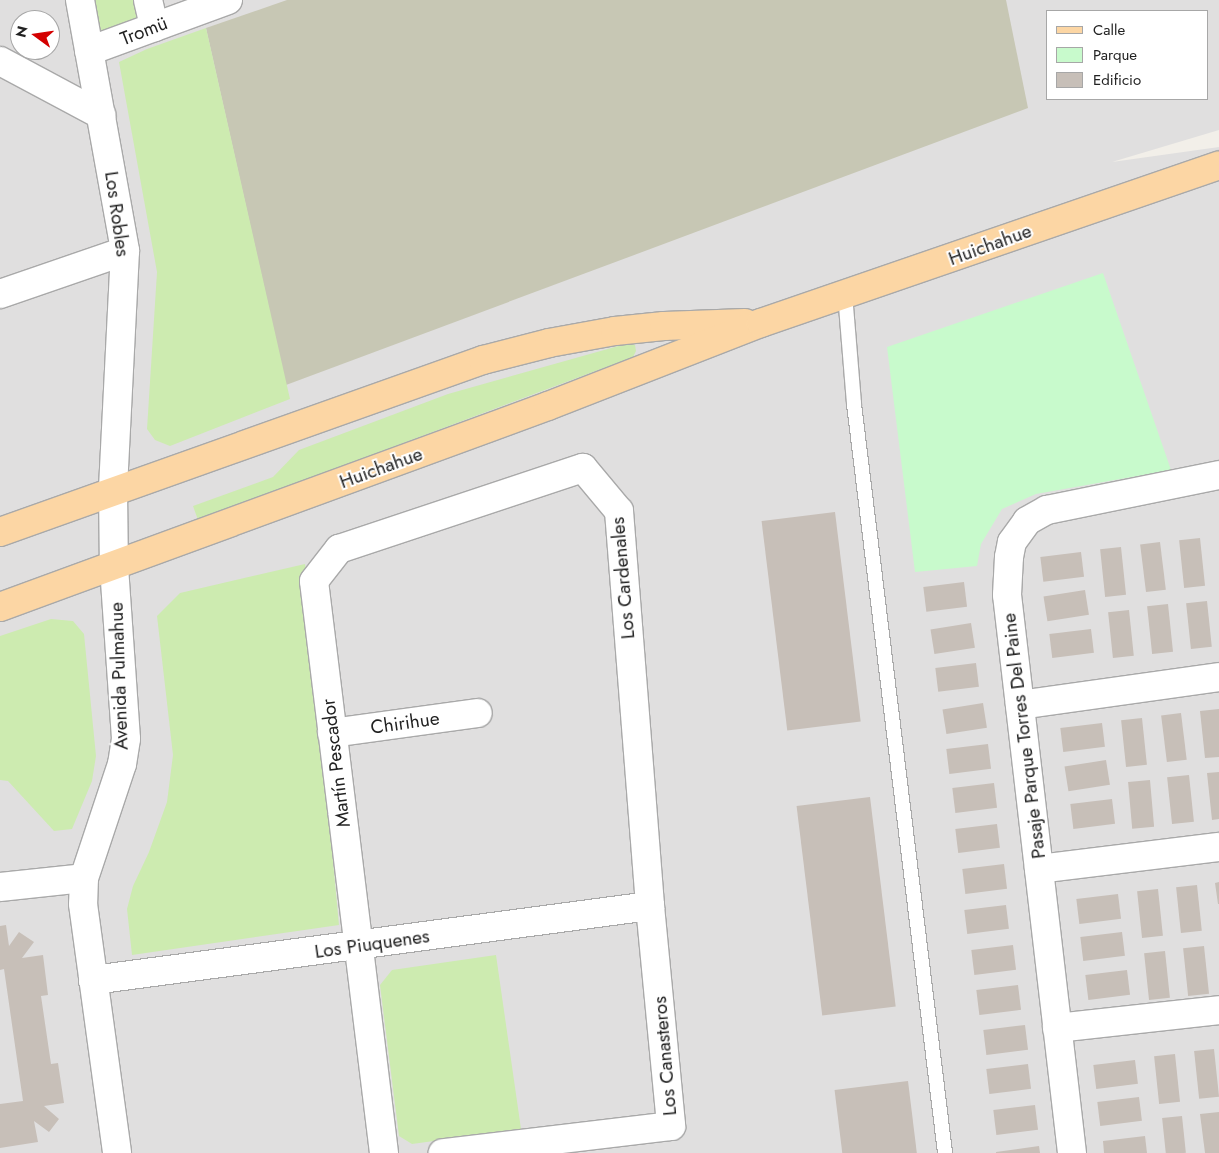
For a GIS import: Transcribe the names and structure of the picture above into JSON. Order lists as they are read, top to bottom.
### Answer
{
  "streets": {
    "main road": ["Huichahue"],
    "street": [
      "Tromü",
      "Los Robles",
      "Los Cardenales",
      "Avenida Pulmahue",
      "Chirihue",
      "Pasaje Parque Torres Del Paine",
      "Martín Pescador",
      "Los Piuquenes",
      "Los Canasteros"
    ]
  },
  "crossings": [
    ["Tromü", "Los Robles"],
    ["Los Robles", "Huichahue"],
    ["Los Robles", "Avenida Pulmahue"],
    ["Huichahue", "Avenida Pulmahue"],
    ["Los Cardenales", "Martín Pescador"],
    ["Los Cardenales", "Los Piuquenes"],
    ["Los Cardenales", "Los Canasteros"],
    ["Avenida Pulmahue", "Los Piuquenes"],
    ["Chirihue", "Martín Pescador"],
    ["Martín Pescador", "Los Piuquenes"],
    ["Los Piuquenes", "Los Canasteros"]
  ],
  "legend": ["Calle", "Parque", "Edificio"],
  "north": "left"
}
